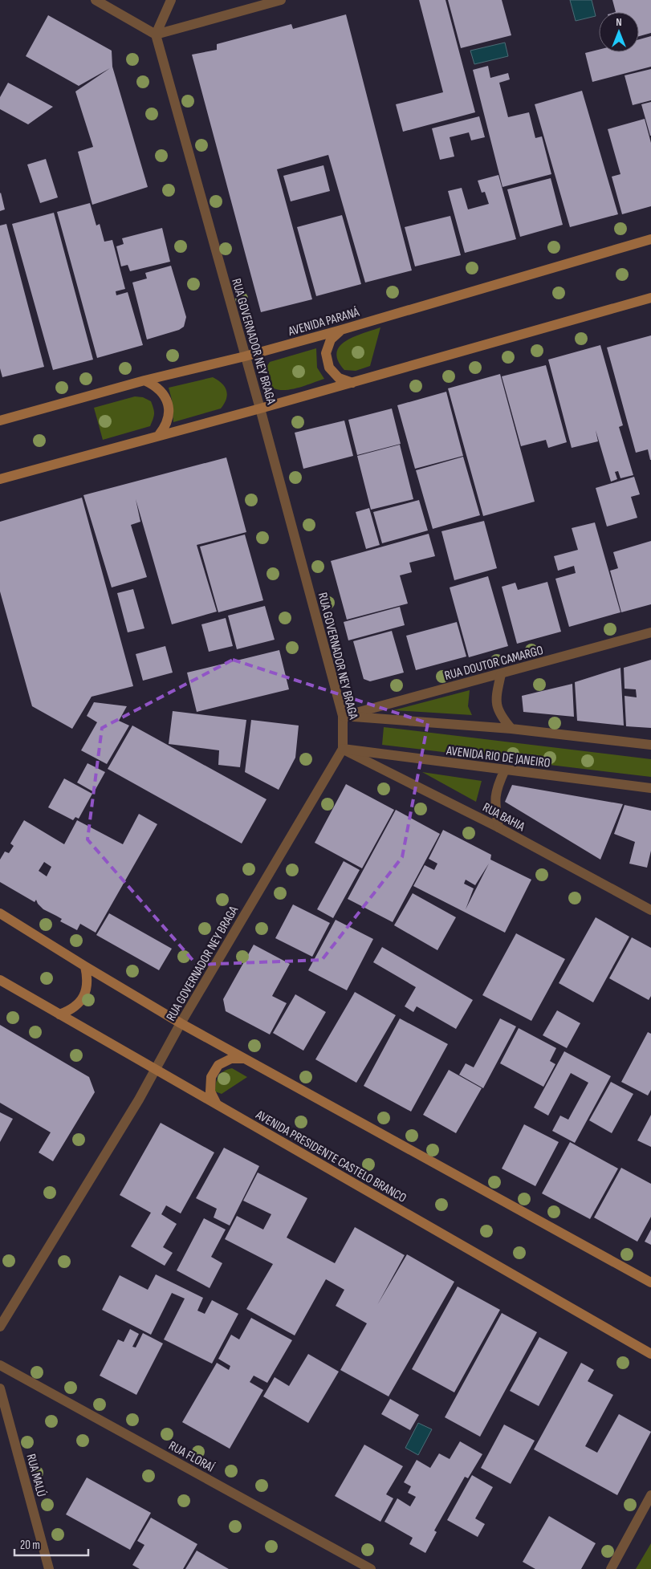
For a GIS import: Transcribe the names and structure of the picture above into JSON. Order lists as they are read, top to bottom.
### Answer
{
  "streets": {
    "main road": ["AVENIDA PARANÁ", "AVENIDA PRESIDENTE CASTELO BRANCO"],
    "street": [
      "RUA GOVERNADOR NEY BRAGA",
      "RUA DOUTOR CAMARGO",
      "AVENIDA RIO DE JANEIRO",
      "RUA BAHIA",
      "RUA FLORAÍ",
      "RUA MALÚ"
    ]
  },
  "crossings": [
    ["AVENIDA PARANÁ", "RUA GOVERNADOR NEY BRAGA"],
    ["RUA GOVERNADOR NEY BRAGA", "RUA DOUTOR CAMARGO"],
    ["RUA GOVERNADOR NEY BRAGA", "AVENIDA RIO DE JANEIRO"],
    ["RUA GOVERNADOR NEY BRAGA", "RUA BAHIA"],
    ["RUA GOVERNADOR NEY BRAGA", "AVENIDA PRESIDENTE CASTELO BRANCO"],
    ["RUA DOUTOR CAMARGO", "AVENIDA RIO DE JANEIRO"],
    ["AVENIDA RIO DE JANEIRO", "RUA BAHIA"]
  ],
  "scale_bar": "20 m",
  "north": "top"
}
